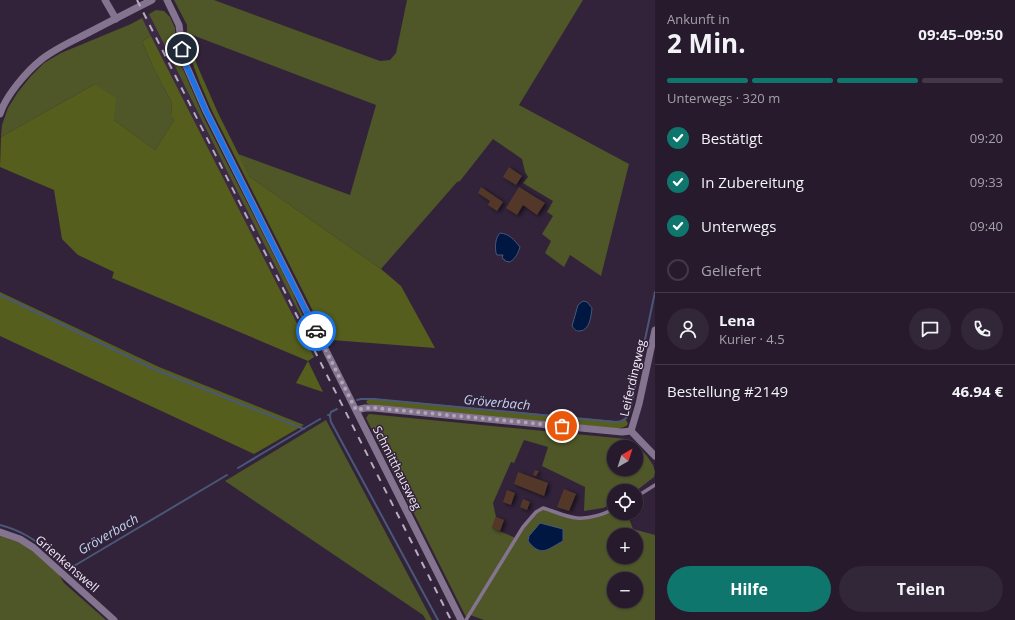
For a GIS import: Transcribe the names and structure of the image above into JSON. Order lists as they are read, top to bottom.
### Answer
{
  "streets": {
    "street": ["Leiferdingweg", "Schmitthausweg", "Grienkenswell"]
  },
  "crossings": [
    ["Leiferdingweg", "Schmitthausweg"]
  ],
  "water": ["Gröverbach"],
  "north": "top right",
  "page": {
    "heading": ["2 Min.", "Ankunft in", "09:45–09:50"],
    "panel": [
      "Lena",
      "Kurier · 4.5",
      "Bestellung #2149",
      "46.94 €"
    ],
    "bar": "Unterwegs · 320 m",
    "list": [
      ["Bestätigt", "09:20"],
      ["In Zubereitung", "09:33"],
      ["Unterwegs", "09:40"],
      "Geliefert"
    ],
    "map_buttons": ["+", "−"],
    "buttons": ["Hilfe", "Teilen"]
  }
}
